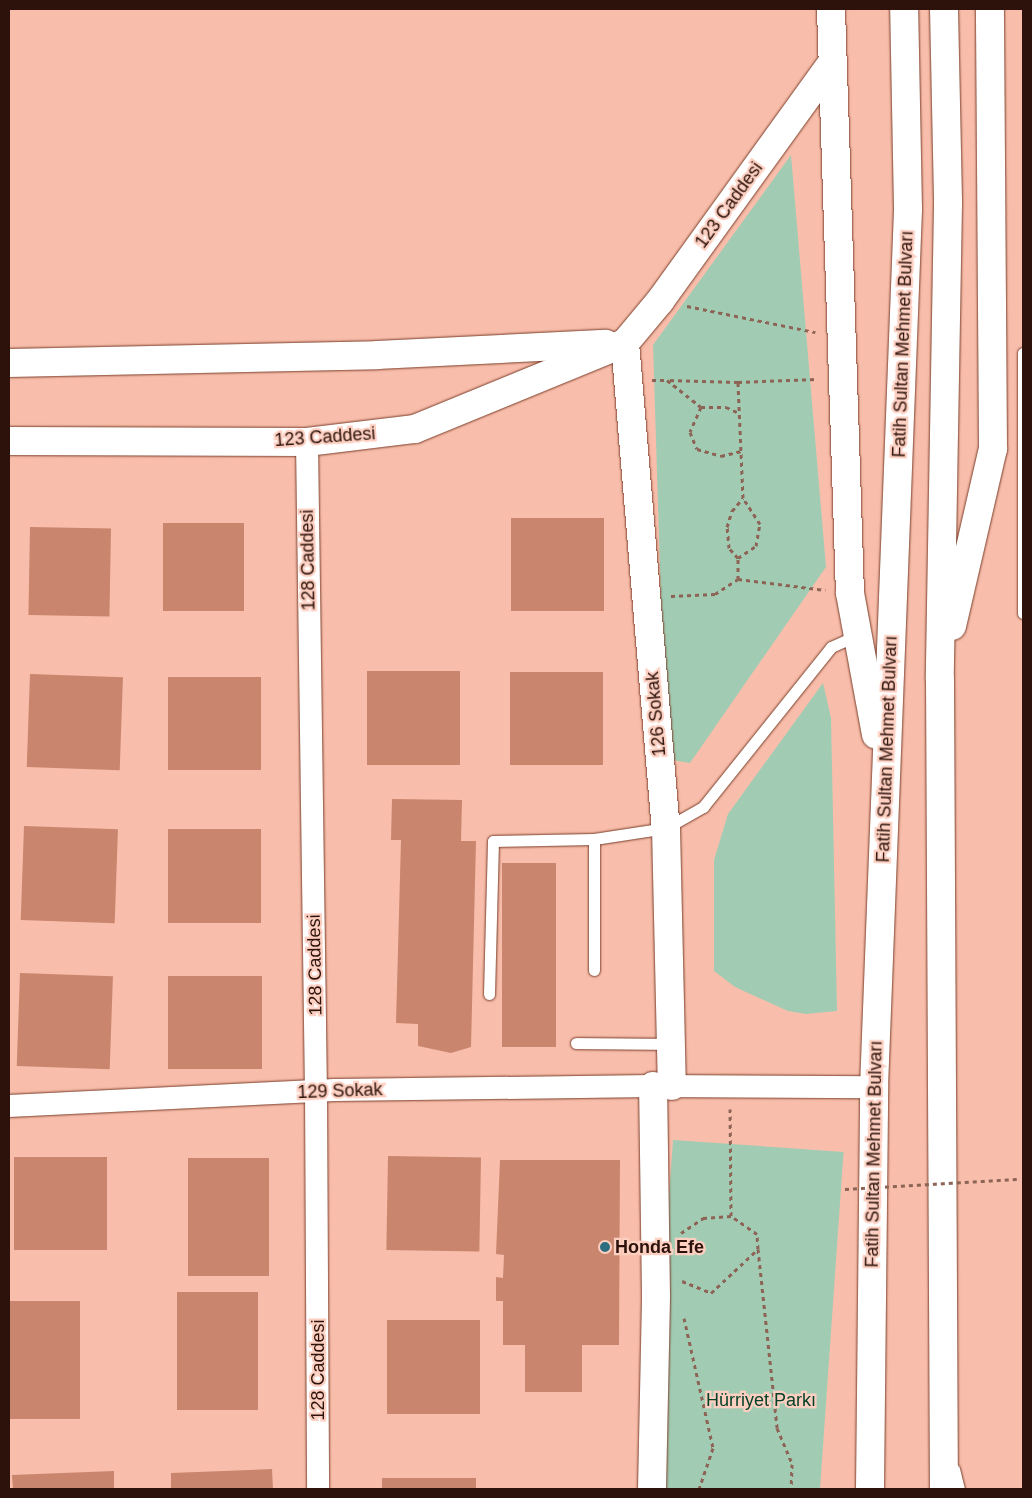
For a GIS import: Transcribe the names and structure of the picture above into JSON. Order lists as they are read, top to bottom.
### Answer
{
  "streets": {
    "main road": ["123 Caddesi", "Fatih Sultan Mehmet Bulvarı", "126 Sokak"],
    "street": ["128 Caddesi", "129 Sokak"]
  },
  "crossings": [
    ["123 Caddesi", "128 Caddesi"],
    ["123 Caddesi", "126 Sokak"],
    ["Fatih Sultan Mehmet Bulvarı", "129 Sokak"],
    ["128 Caddesi", "129 Sokak"],
    ["126 Sokak", "129 Sokak"]
  ],
  "parks": ["Hürriyet Parkı"],
  "places": ["Honda Efe"]
}
